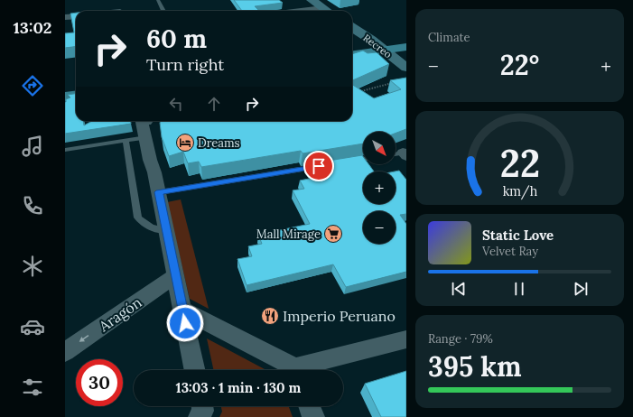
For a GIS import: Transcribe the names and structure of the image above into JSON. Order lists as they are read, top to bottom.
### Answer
{
  "streets": {
    "street": ["Recreo", "Aragón"]
  },
  "one_way": ["Aragón"],
  "places": {
    "hotel": ["Dreams"],
    "supermarket": ["Mall Mirage"],
    "restaurant": ["Imperio Peruano"]
  },
  "north": "bottom right",
  "page": {
    "tabs": "13:02",
    "tile": [
      "Climate",
      ["Range · 79%", "395 km"]
    ],
    "turn": ["60 m", "Turn right"],
    "heat": ["−", "22°", "+"],
    "map_buttons": ["+", "−"],
    "song": ["Static Love", "Velvet Ray"],
    "limit": "30",
    "trip": "13:03 · 1 min · 130 m",
    "gauge": ["22", "km/h"]
  }
}
